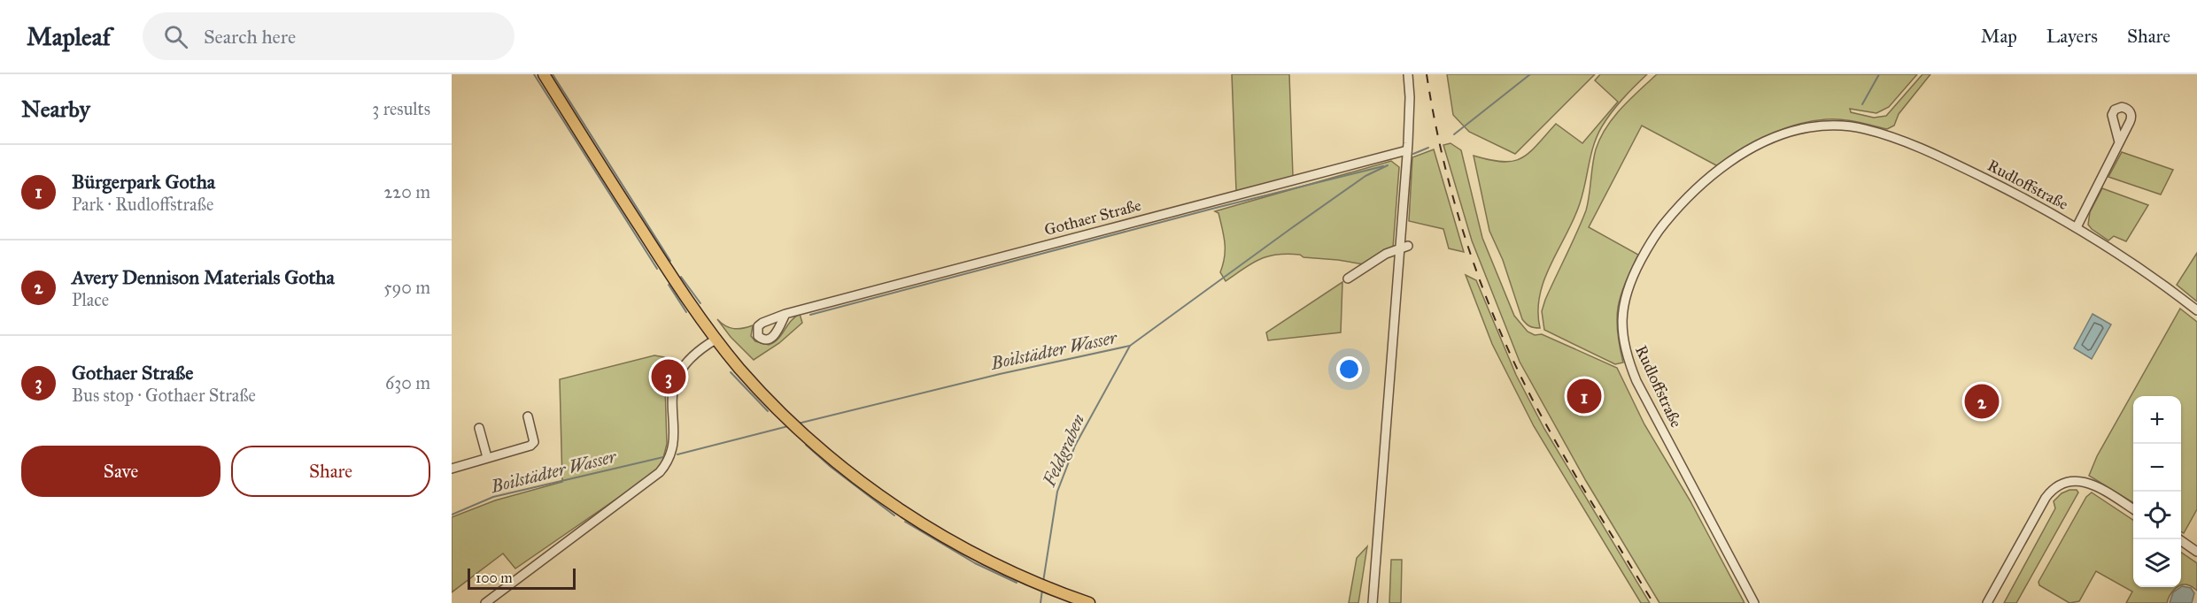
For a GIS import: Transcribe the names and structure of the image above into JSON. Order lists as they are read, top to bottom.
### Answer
{
  "streets": {
    "street": ["Rudloffstraße", "Gothaer Straße"]
  },
  "water": ["Boilstädter Wasser", "Feldgraben"],
  "scale_bar": "100 m",
  "page": {
    "header": "Mapleaf",
    "search": "Search here",
    "nav": ["Map", "Layers", "Share"],
    "heading": ["Nearby", "3 results"],
    "list": [
      {
        "mark": "1",
        "name": "Bürgerpark Gotha",
        "note": "Park · Rudloffstraße",
        "value": "220 m"
      },
      {
        "mark": "2",
        "name": "Avery Dennison Materials Gotha",
        "note": "Place",
        "value": "590 m"
      },
      {
        "mark": "3",
        "name": "Gothaer Straße",
        "note": "Bus stop · Gothaer Straße",
        "value": "630 m"
      }
    ],
    "pins": ["3", "1", "2"],
    "map_buttons": ["+", "−"],
    "buttons": ["Save", "Share"],
    "scale": "100 m"
  }
}
